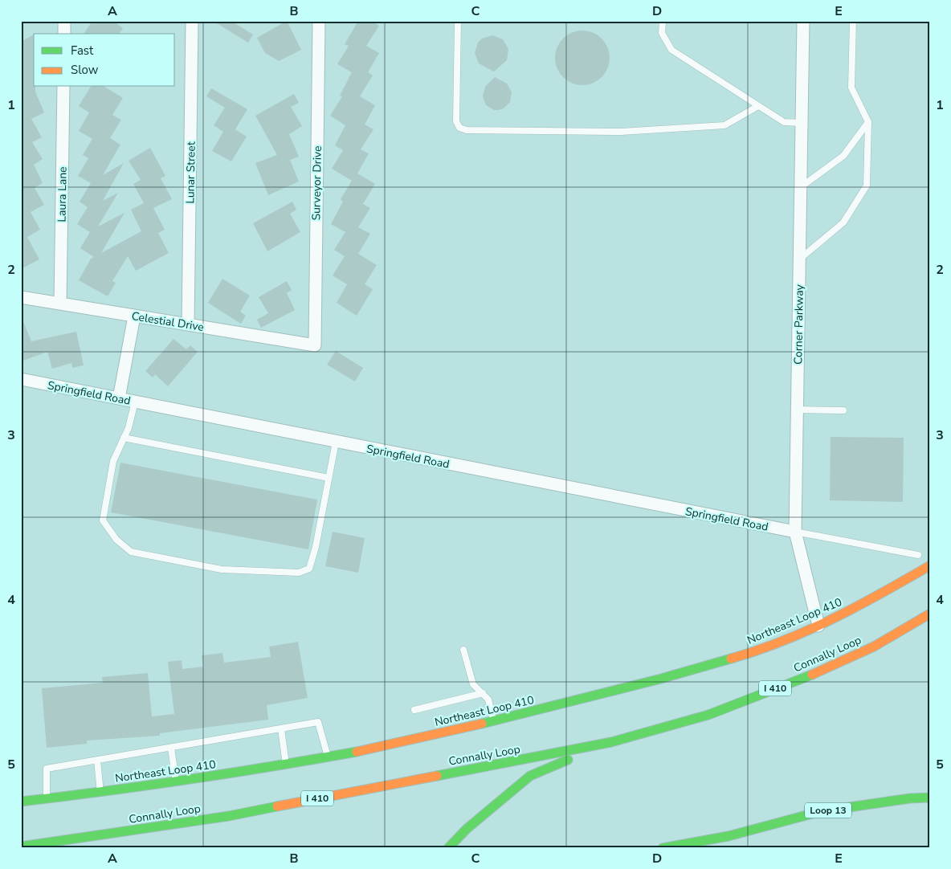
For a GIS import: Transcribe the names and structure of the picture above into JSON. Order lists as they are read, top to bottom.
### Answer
{
  "streets": {
    "main road": [
      "Northeast Loop 410",
      "Connally Loop",
      "I 410",
      "Loop 13"
    ],
    "street": [
      "Lunar Street",
      "Surveyor Drive",
      "Laura Lane",
      "Celestial Drive",
      "Corner Parkway",
      "Springfield Road"
    ]
  },
  "crossings": [
    ["Lunar Street", "Celestial Drive"],
    ["Surveyor Drive", "Celestial Drive"],
    ["Laura Lane", "Celestial Drive"],
    ["Corner Parkway", "Springfield Road"],
    ["Corner Parkway", "Northeast Loop 410"]
  ],
  "legend": ["Fast", "Slow"],
  "grid": {
    "columns": [
      "A",
      "B",
      "C",
      "D",
      "E"
    ],
    "rows": [
      "1",
      "2",
      "3",
      "4",
      "5"
    ]
  }
}
